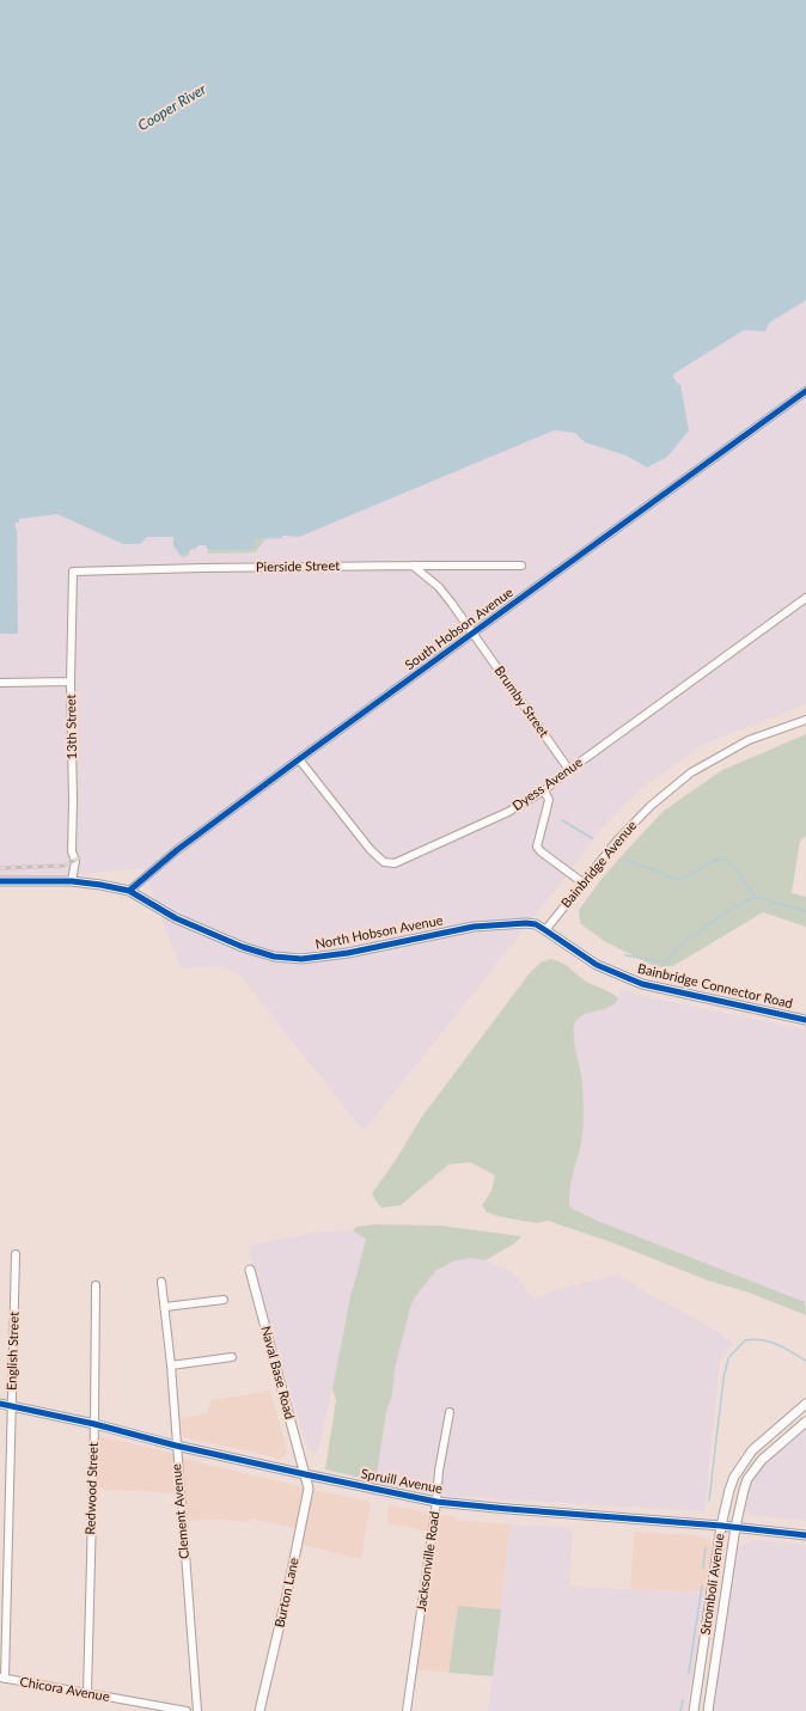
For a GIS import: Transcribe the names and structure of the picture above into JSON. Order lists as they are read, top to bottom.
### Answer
{
  "streets": {
    "street": [
      "Pierside Street",
      "South Hobson Avenue",
      "Brumby Street",
      "13th Street",
      "Dyess Avenue",
      "Bainbridge Avenue",
      "North Hobson Avenue",
      "Bainbridge Connector Road",
      "English Street",
      "Naval Base Road",
      "Spruill Avenue",
      "Redwood Street",
      "Clement Avenue",
      "Jacksonville Road",
      "Stromboli Avenue",
      "Burton Lane",
      "Chicora Avenue"
    ]
  },
  "crossings": [
    ["Pierside Street", "Brumby Street"],
    ["Pierside Street", "13th Street"],
    ["South Hobson Avenue", "Brumby Street"],
    ["South Hobson Avenue", "Dyess Avenue"],
    ["South Hobson Avenue", "North Hobson Avenue"],
    ["Brumby Street", "Dyess Avenue"],
    ["13th Street", "North Hobson Avenue"],
    ["Bainbridge Avenue", "North Hobson Avenue"],
    ["Bainbridge Avenue", "Bainbridge Connector Road"],
    ["North Hobson Avenue", "Bainbridge Connector Road"],
    ["English Street", "Spruill Avenue"],
    ["English Street", "Chicora Avenue"],
    ["Naval Base Road", "Spruill Avenue"],
    ["Naval Base Road", "Burton Lane"],
    ["Spruill Avenue", "Redwood Street"],
    ["Spruill Avenue", "Clement Avenue"],
    ["Spruill Avenue", "Jacksonville Road"],
    ["Spruill Avenue", "Stromboli Avenue"],
    ["Spruill Avenue", "Burton Lane"],
    ["Redwood Street", "Chicora Avenue"]
  ],
  "water": ["Cooper River"]
}
